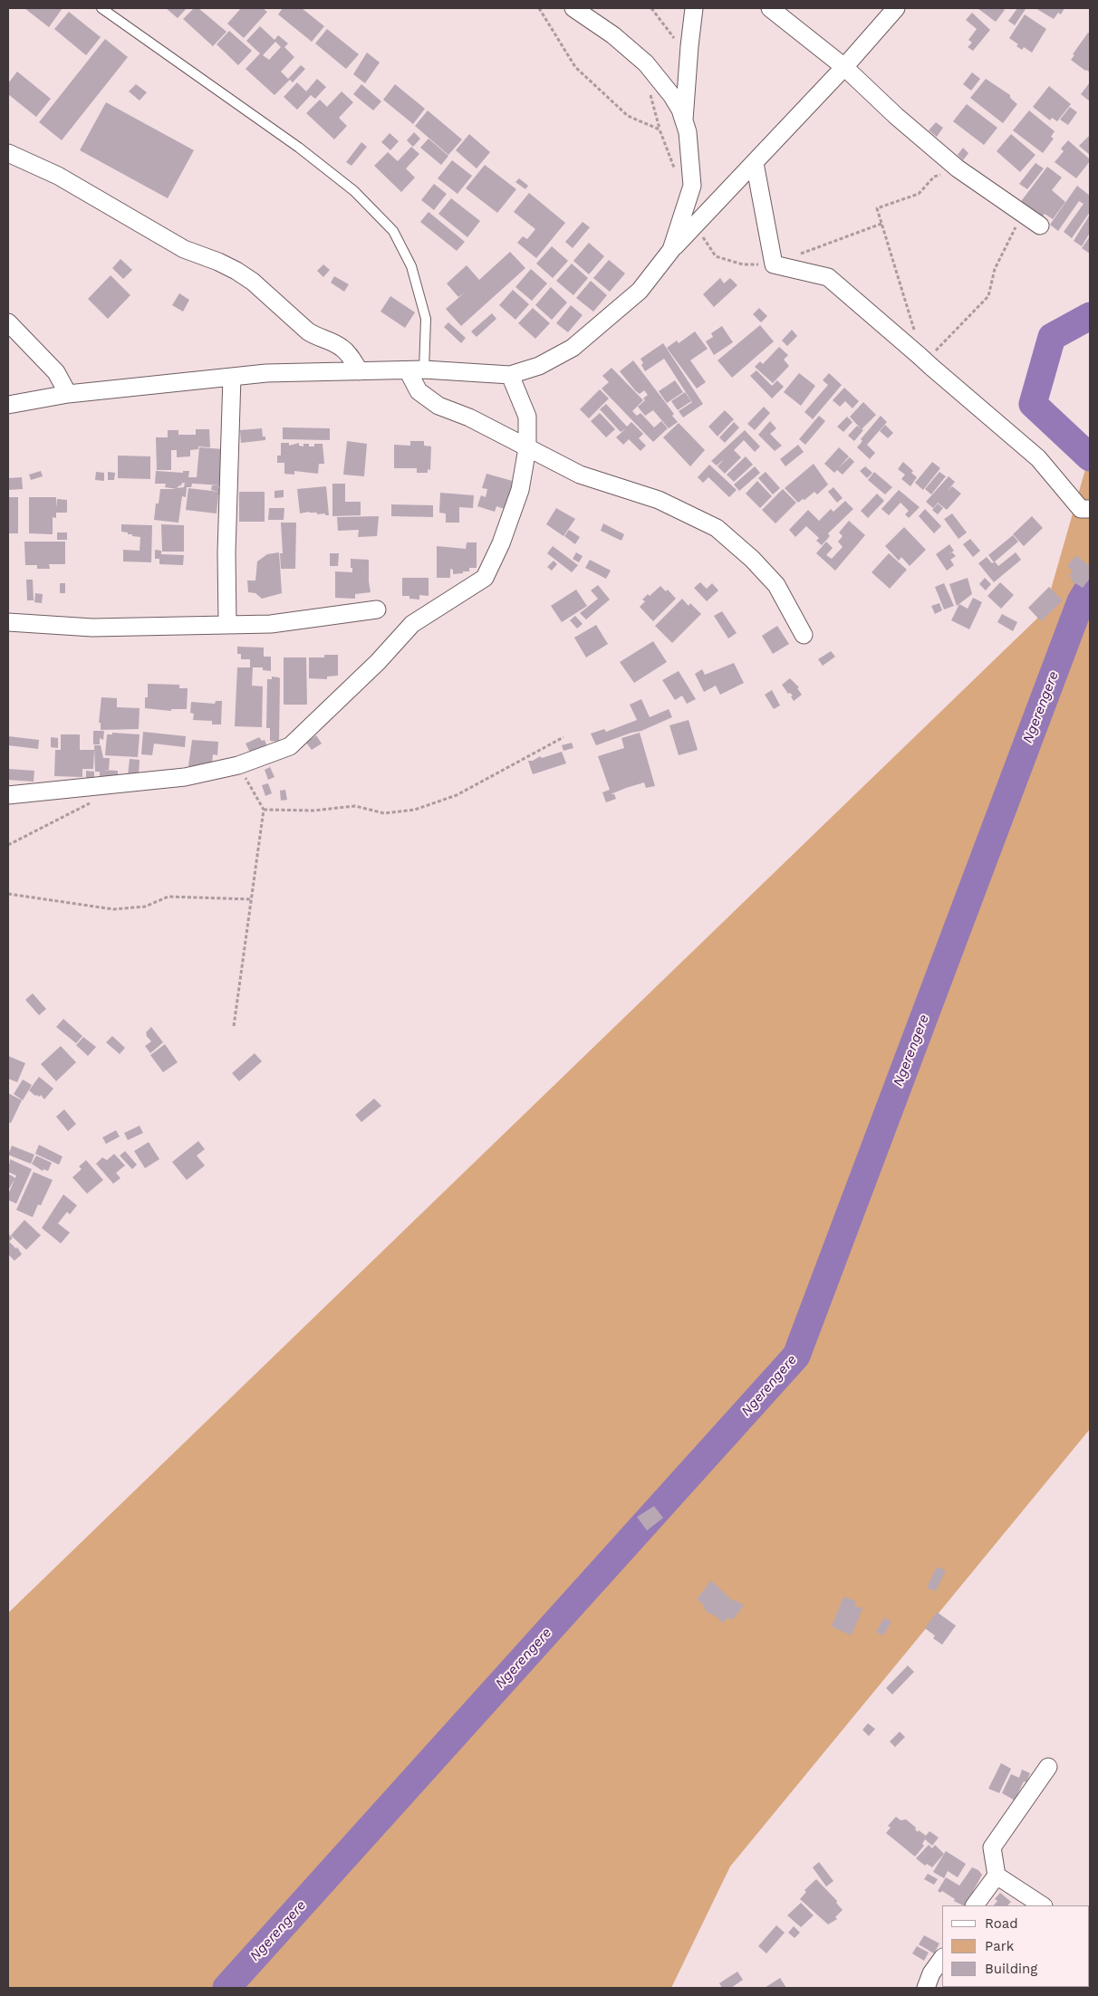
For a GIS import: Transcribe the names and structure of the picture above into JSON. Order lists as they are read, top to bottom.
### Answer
{
  "water": ["Ngerengere"],
  "legend": ["Road", "Park", "Building"]
}
